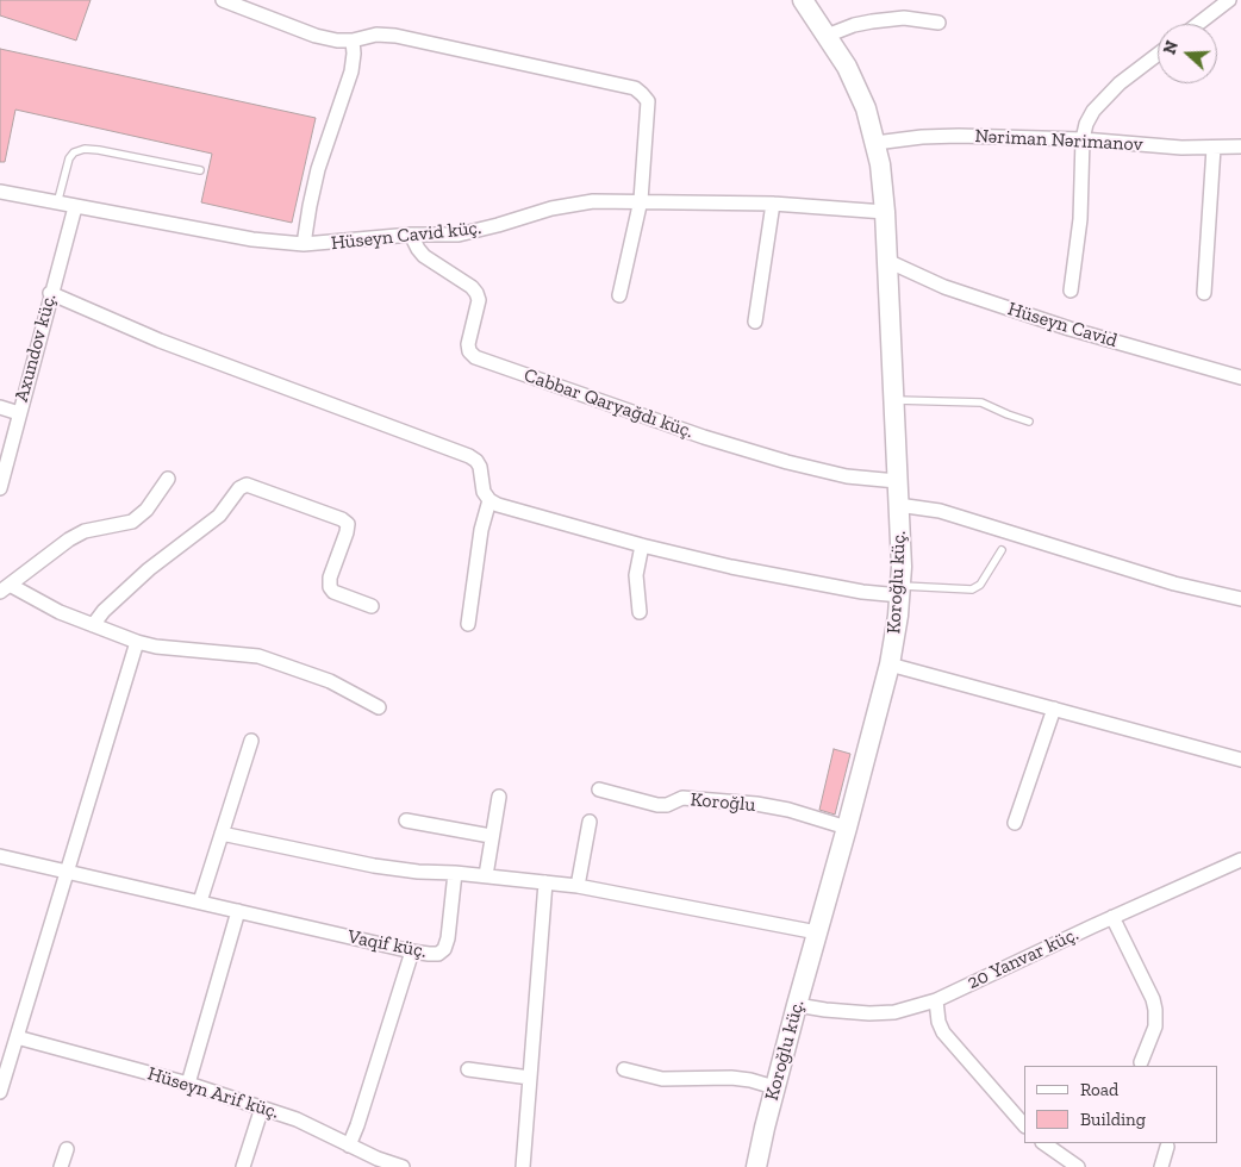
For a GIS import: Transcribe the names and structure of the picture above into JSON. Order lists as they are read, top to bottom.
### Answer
{
  "streets": {
    "street": [
      "Nəriman Nərimanov",
      "Hüseyn Cavid küç.",
      "Hüseyn Cavid",
      "Axundov küç.",
      "Cabbar Qaryağdı küç.",
      "Koroğlu küç.",
      "Koroğlu",
      "Vaqif küç.",
      "20 Yanvar küç.",
      "Hüseyn Arif küç."
    ]
  },
  "crossings": [
    ["Nəriman Nərimanov", "Koroğlu küç."],
    ["Hüseyn Cavid küç.", "Axundov küç."],
    ["Hüseyn Cavid küç.", "Cabbar Qaryağdı küç."],
    ["Hüseyn Cavid küç.", "Koroğlu küç."],
    ["Hüseyn Cavid", "Koroğlu küç."],
    ["Cabbar Qaryağdı küç.", "Koroğlu küç."],
    ["Koroğlu küç.", "Koroğlu"],
    ["Koroğlu küç.", "20 Yanvar küç."]
  ],
  "legend": ["Road", "Building"],
  "north": "left"
}
